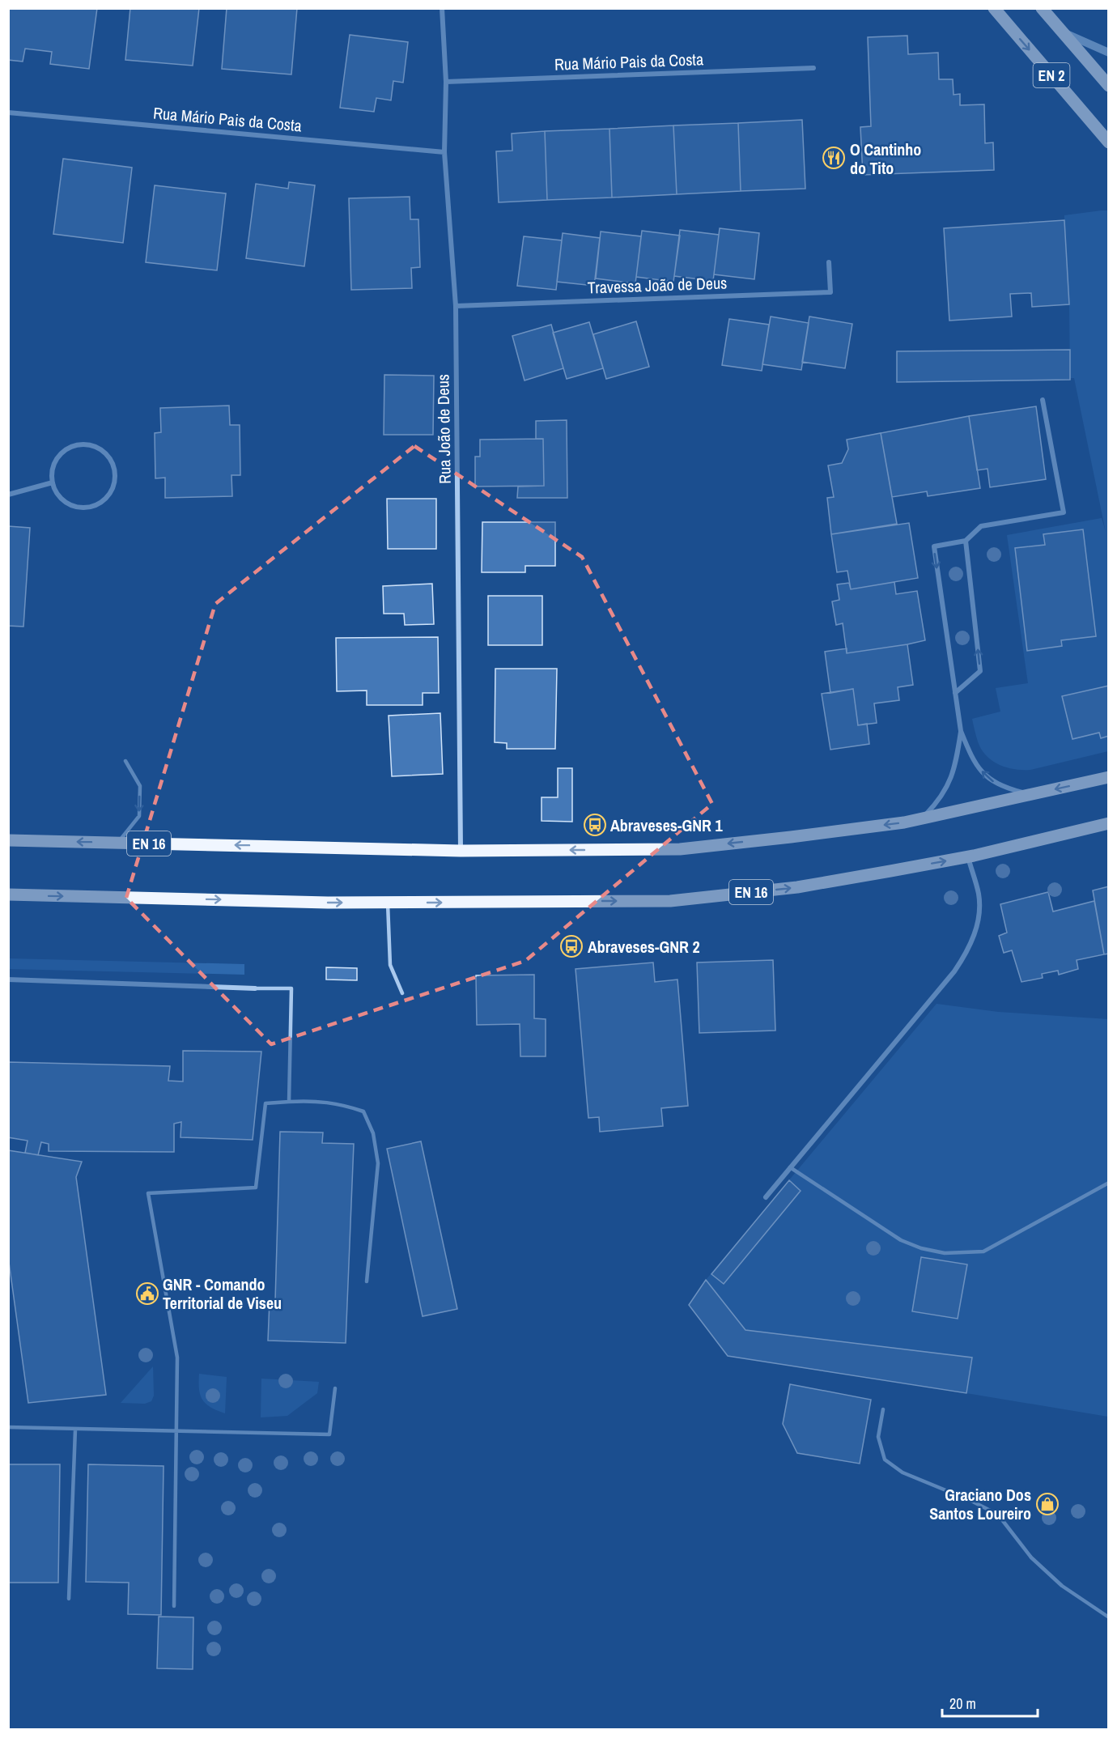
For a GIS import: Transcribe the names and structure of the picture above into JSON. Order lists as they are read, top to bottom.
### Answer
{
  "streets": {
    "main road": ["EN 2", "EN 16"],
    "street": ["Rua Mário Pais da Costa", "Travessa João de Deus", "Rua João de Deus"]
  },
  "crossings": [
    ["Rua Mário Pais da Costa", "Rua João de Deus"],
    ["Travessa João de Deus", "Rua João de Deus"],
    ["Rua João de Deus", "EN 16"]
  ],
  "places": {
    "restaurant": ["O Cantinho do Tito"],
    "bus stop": ["Abraveses-GNR 1", "Abraveses-GNR 2"],
    "public building": ["GNR - Comando Territorial de Viseu"],
    "shop": ["Graciano Dos Santos Loureiro"]
  },
  "scale_bar": "20 m"
}
